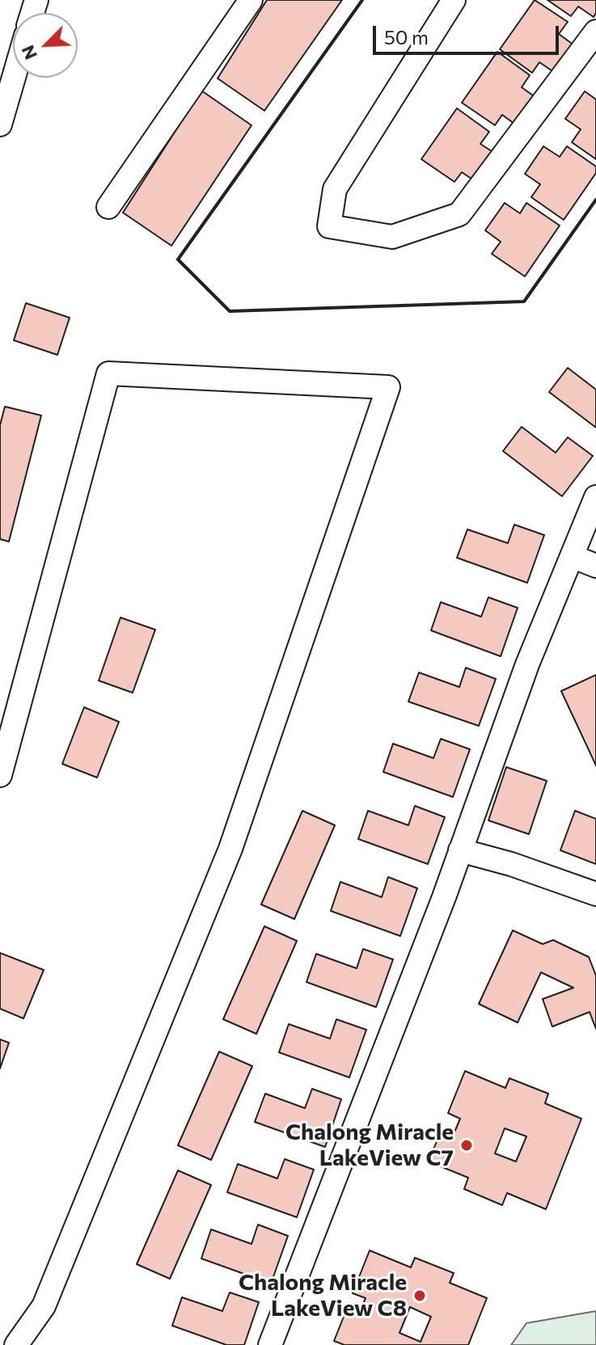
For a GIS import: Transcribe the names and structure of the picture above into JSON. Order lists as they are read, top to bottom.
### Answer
{
  "places": ["Chalong Miracle LakeView C7", "Chalong Miracle LakeView C8"],
  "scale_bar": "50 m",
  "north": "bottom left"
}
